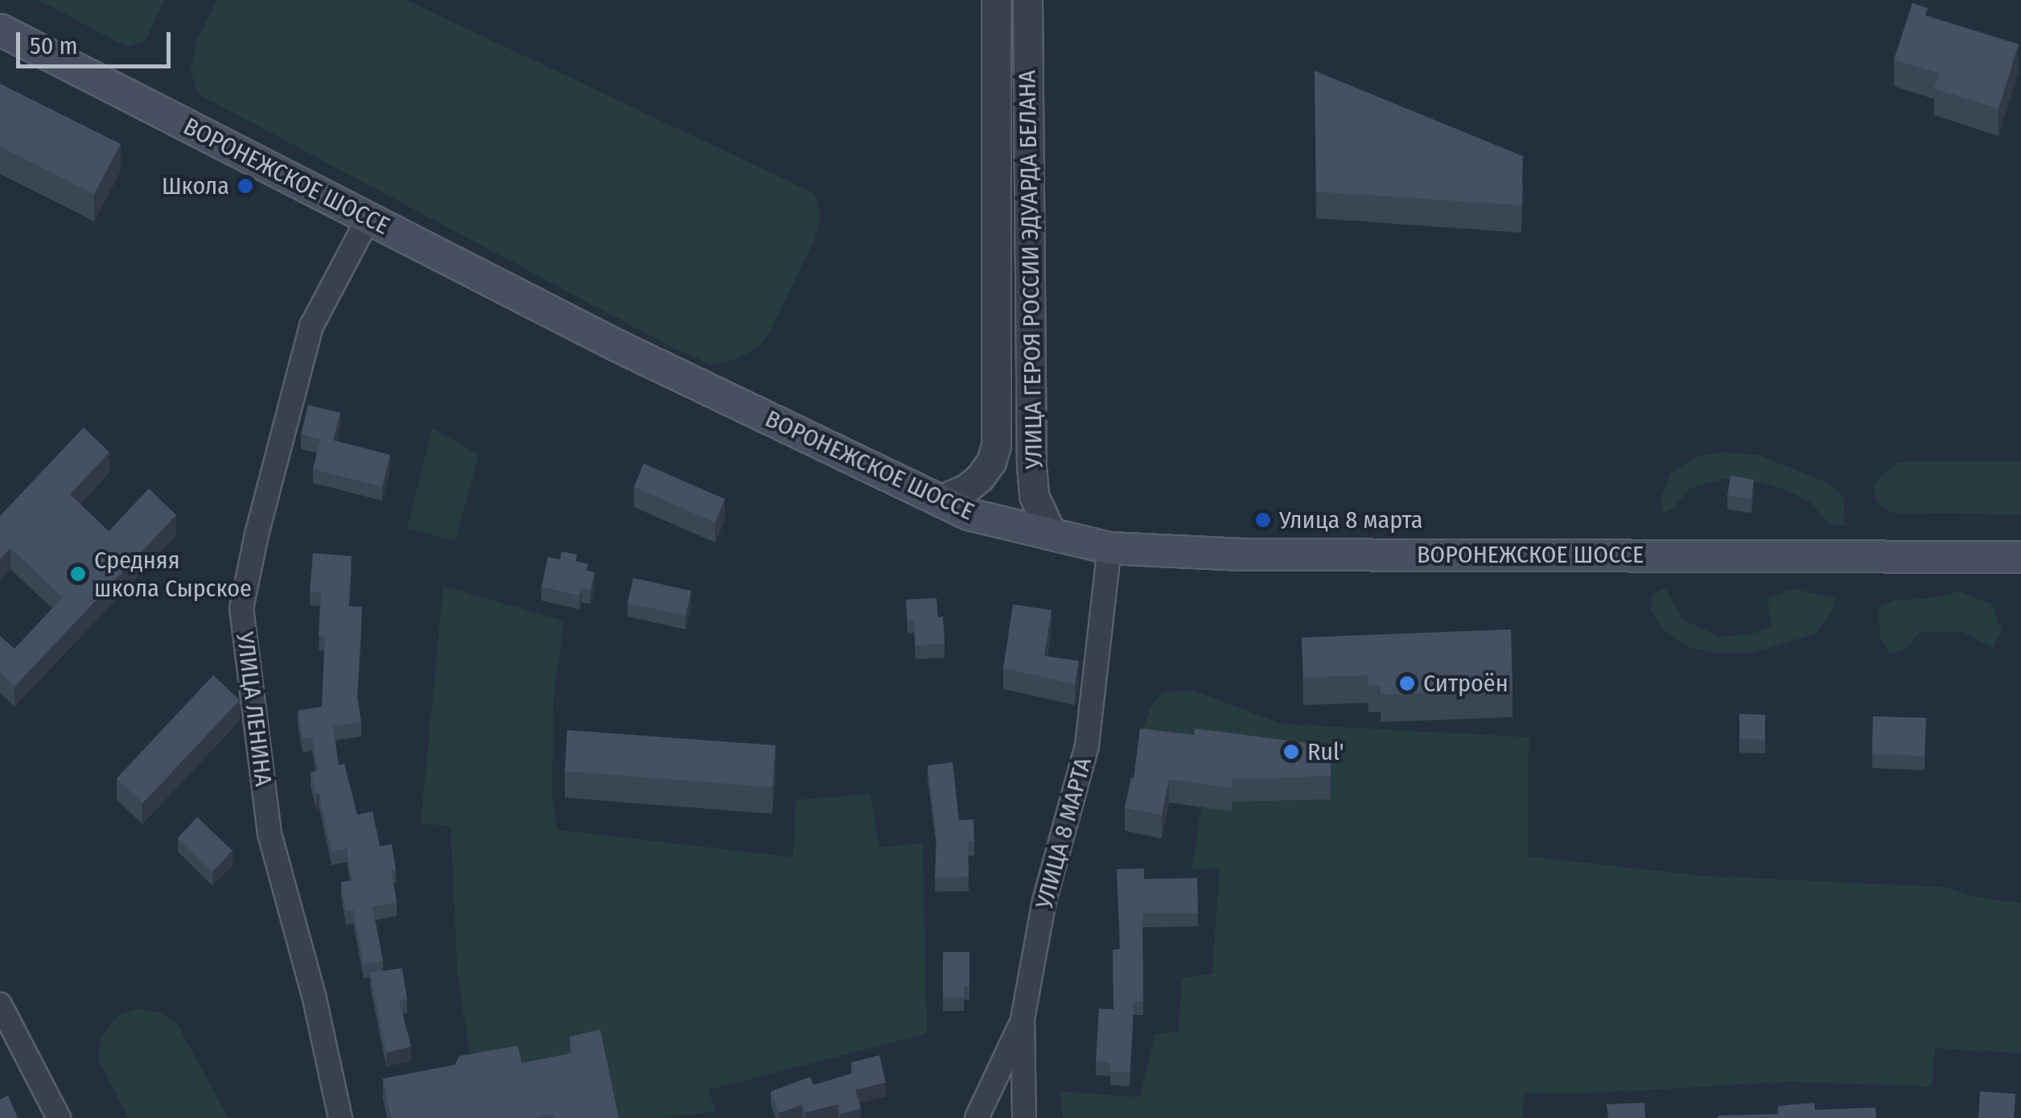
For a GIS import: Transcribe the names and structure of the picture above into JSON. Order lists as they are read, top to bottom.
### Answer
{
  "streets": {
    "main road": ["ВОРОНЕЖСКОЕ ШОССЕ"],
    "street": ["УЛИЦА ГЕРОЯ РОССИИ ЭДУАРДА БЕЛАНА", "УЛИЦА ЛЕНИНА", "УЛИЦА 8 МАРТА"]
  },
  "crossings": [
    ["ВОРОНЕЖСКОЕ ШОССЕ", "УЛИЦА ГЕРОЯ РОССИИ ЭДУАРДА БЕЛАНА"],
    ["ВОРОНЕЖСКОЕ ШОССЕ", "УЛИЦА ЛЕНИНА"],
    ["ВОРОНЕЖСКОЕ ШОССЕ", "УЛИЦА 8 МАРТА"]
  ],
  "places": [
    "Школа",
    "Улица 8 марта",
    "Средняя школа Сырское",
    "Ситроён",
    "Rul'"
  ],
  "scale_bar": "50 m"
}
